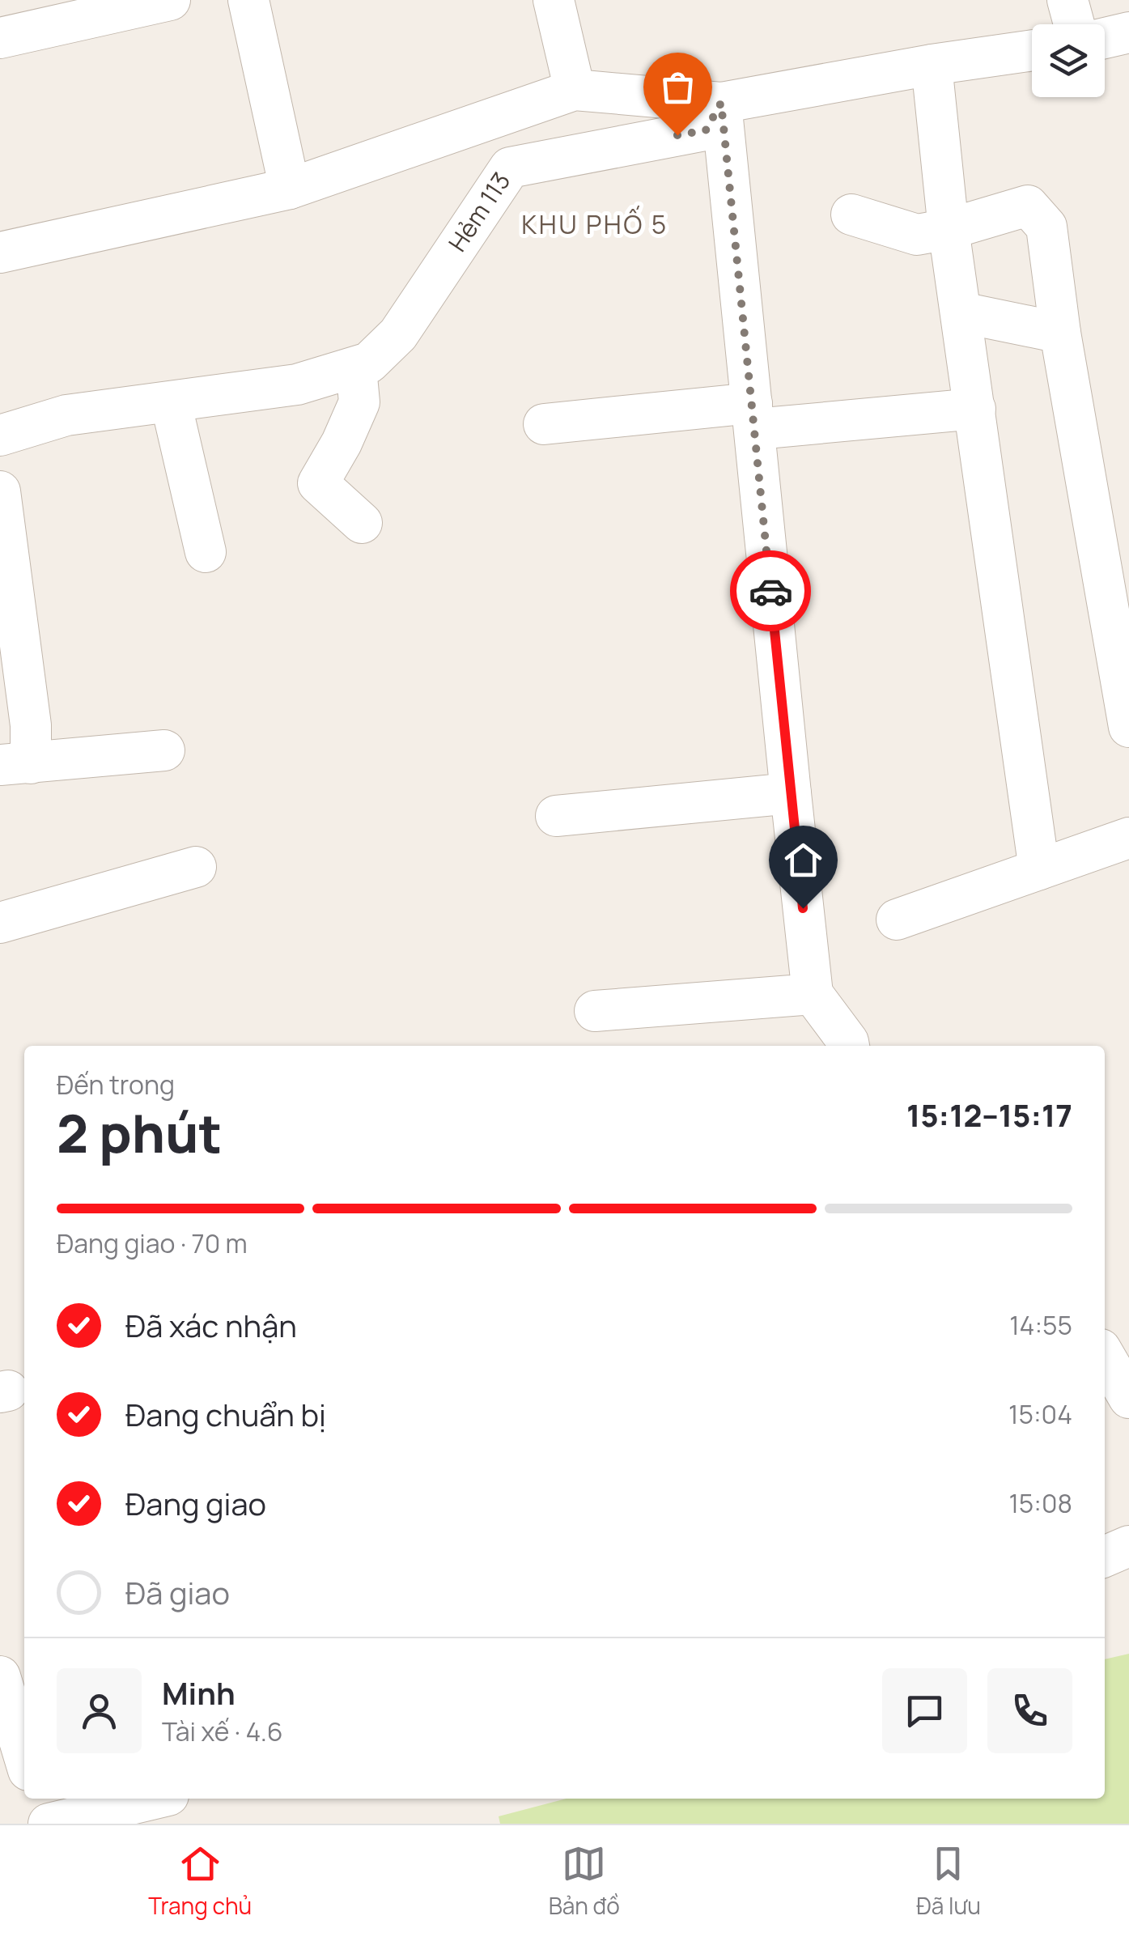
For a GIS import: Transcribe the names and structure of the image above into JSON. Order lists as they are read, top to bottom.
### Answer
{
  "streets": {
    "street": ["Hẻm 113"]
  },
  "districts": ["KHU PHỐ 5"],
  "page": {
    "heading": ["2 phút", "Đến trong", "15:12–15:17"],
    "panel": ["Minh", "Tài xế · 4.6"],
    "bar": "Đang giao · 70 m",
    "list": [
      ["Đã xác nhận", "14:55"],
      ["Đang chuẩn bị", "15:04"],
      ["Đang giao", "15:08"],
      "Đã giao"
    ],
    "tabs": ["Trang chủ", "Bản đồ", "Đã lưu"]
  }
}
